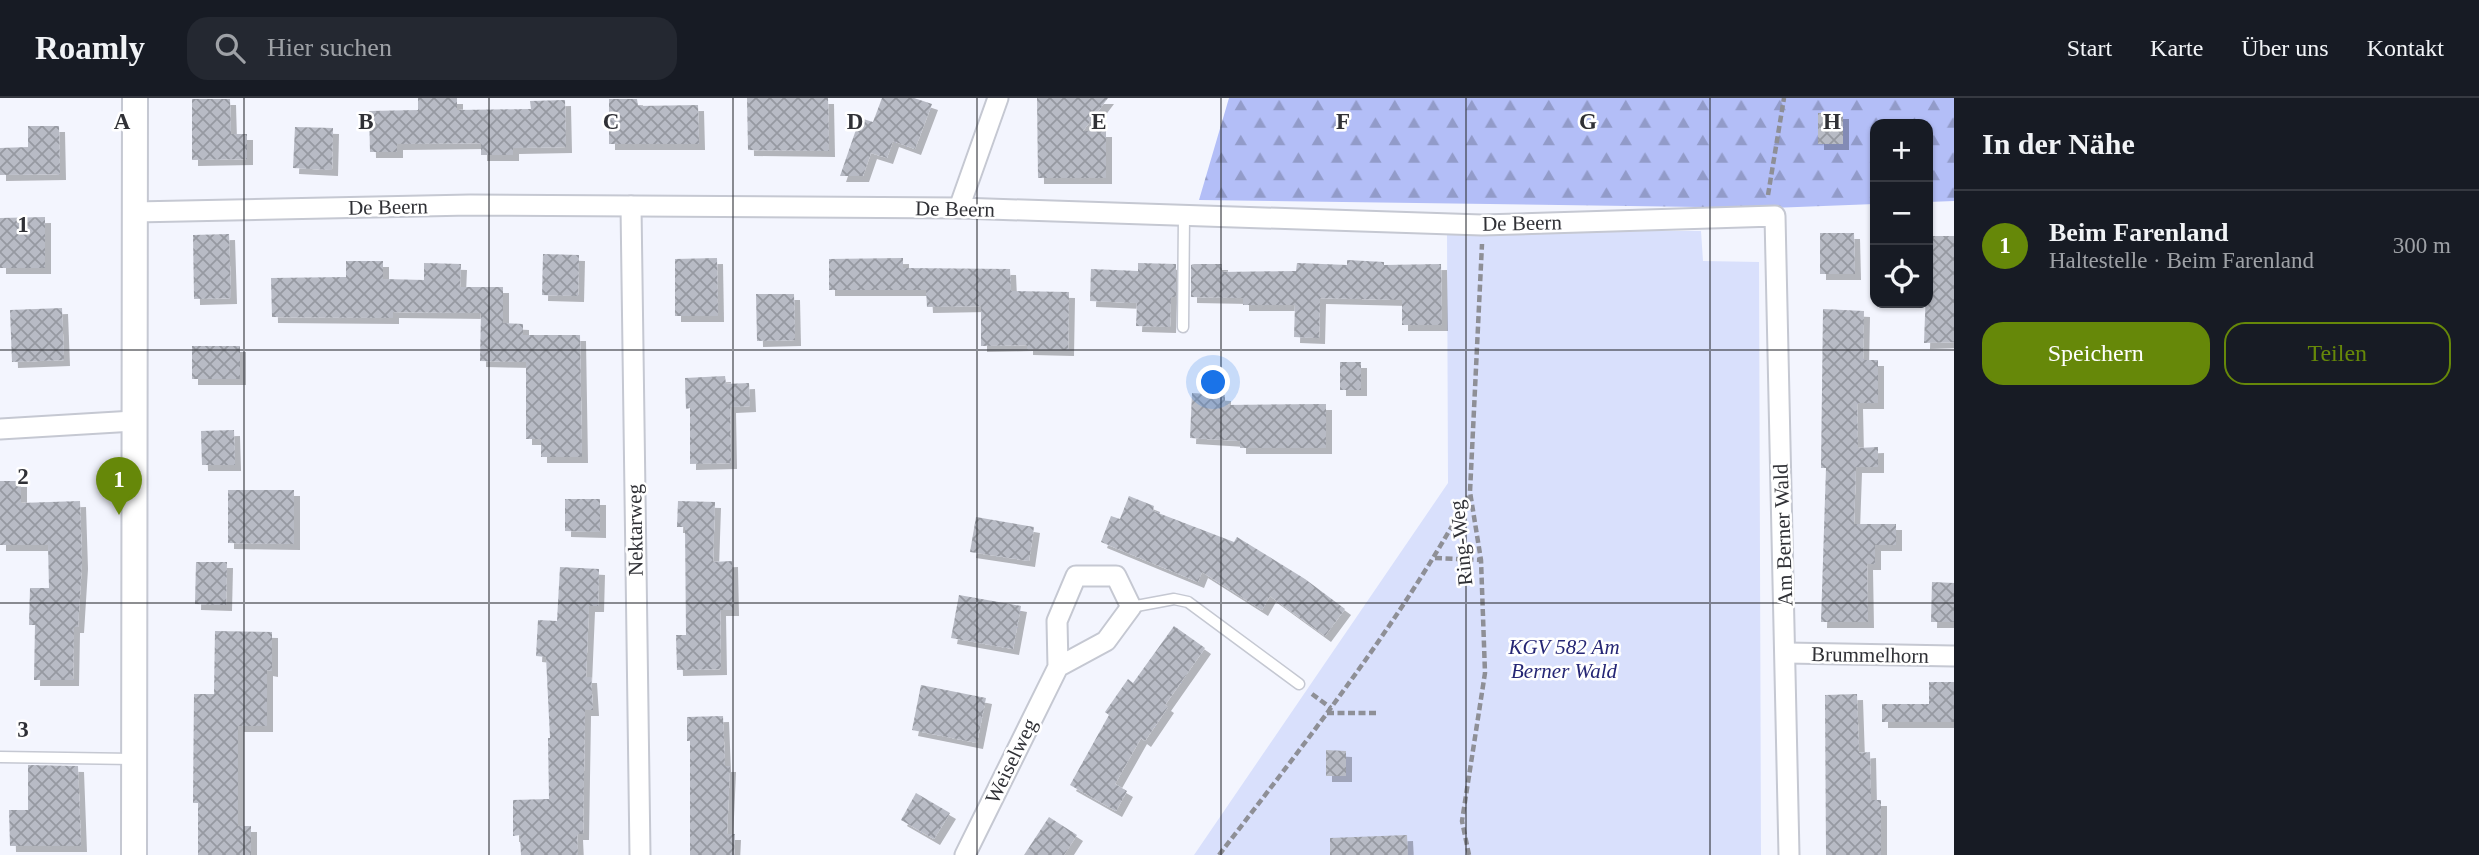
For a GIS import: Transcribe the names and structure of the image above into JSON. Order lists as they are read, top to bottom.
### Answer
{
  "streets": {
    "street": [
      "De Beern",
      "Nektarweg",
      "Am Berner Wald",
      "Brummelhorn",
      "Weiselweg"
    ],
    "path": ["Ring-Weg"]
  },
  "crossings": [
    ["De Beern", "Nektarweg"],
    ["De Beern", "Am Berner Wald"],
    ["De Beern", "Ring-Weg"],
    ["Am Berner Wald", "Brummelhorn"]
  ],
  "parks": ["KGV 582 Am Berner Wald"],
  "page": {
    "header": "Roamly",
    "search": "Hier suchen",
    "nav": [
      "Start",
      "Karte",
      "Über uns",
      "Kontakt"
    ],
    "heading": "In der Nähe",
    "map_buttons": ["+", "−"],
    "list": [
      {
        "mark": "1",
        "name": "Beim Farenland",
        "note": "Haltestelle · Beim Farenland",
        "value": "300 m"
      }
    ],
    "buttons": ["Speichern", "Teilen"],
    "pins": "1"
  },
  "grid": {
    "columns": [
      "A",
      "B",
      "C",
      "D",
      "E",
      "F",
      "G",
      "H"
    ],
    "rows": ["1", "2", "3"]
  }
}
